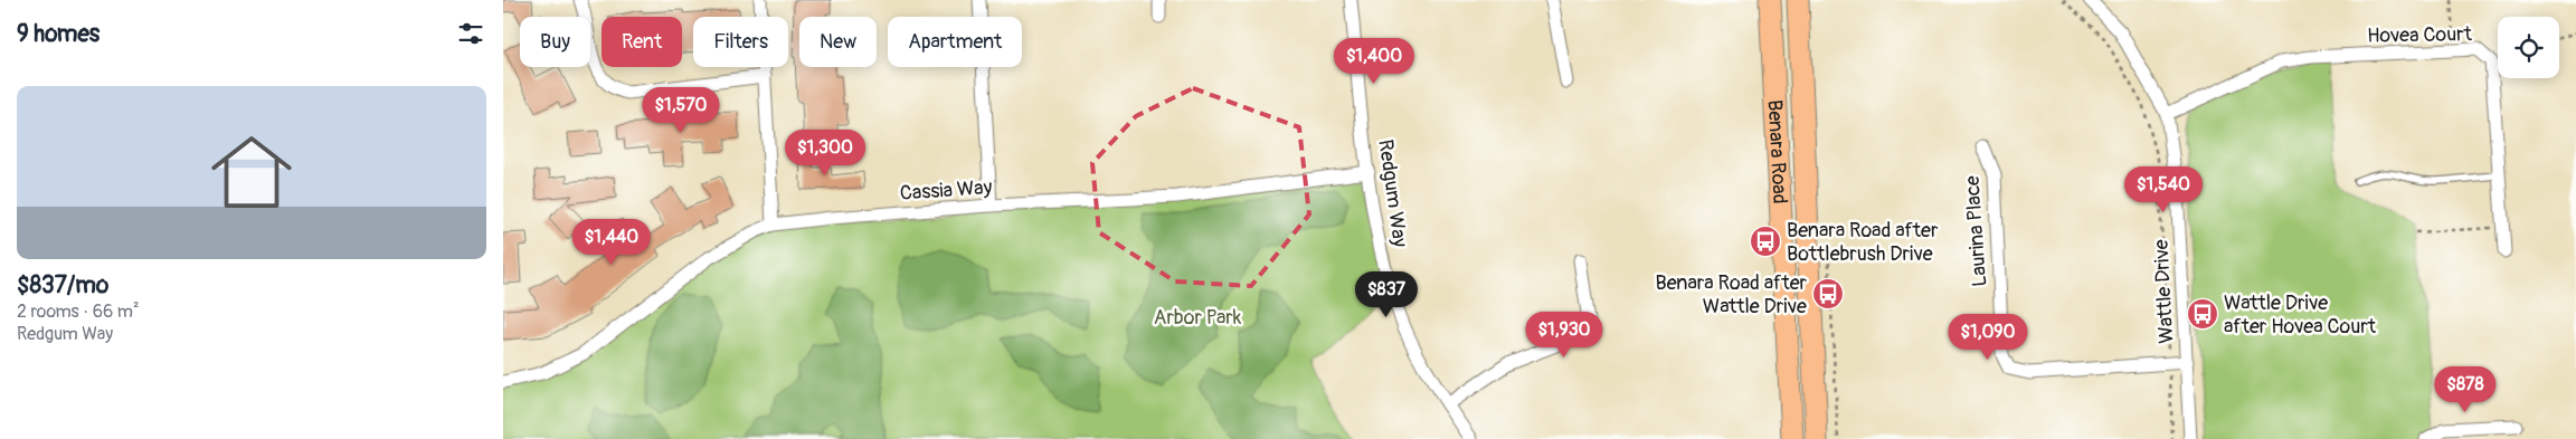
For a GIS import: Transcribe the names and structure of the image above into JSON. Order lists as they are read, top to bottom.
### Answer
{
  "streets": {
    "main road": ["Benara Road"],
    "street": [
      "Hovea Court",
      "Cassia Way",
      "Redgum Way",
      "Laurina Place",
      "Wattle Drive"
    ]
  },
  "crossings": [
    ["Hovea Court", "Wattle Drive"],
    ["Cassia Way", "Redgum Way"],
    ["Laurina Place", "Wattle Drive"]
  ],
  "parks": ["Arbor Park"],
  "places": {
    "bus stop": ["Benara Road after Bottlebrush Drive", "Benara Road after Wattle Drive", "Wattle Drive after Hovea Court"]
  },
  "page": {
    "heading": "9 homes",
    "chip": [
      "Buy",
      "Rent",
      "Filters",
      "New",
      "Apartment"
    ],
    "price": [
      "$1,400",
      "$1,570",
      "$1,300",
      "$1,540",
      "$1,440",
      "$837",
      "$1,930",
      "$1,090",
      "$878"
    ],
    "list": [
      {
        "name": "$837/mo",
        "note": "2 rooms · 66 m² · Redgum Way"
      }
    ]
  }
}
